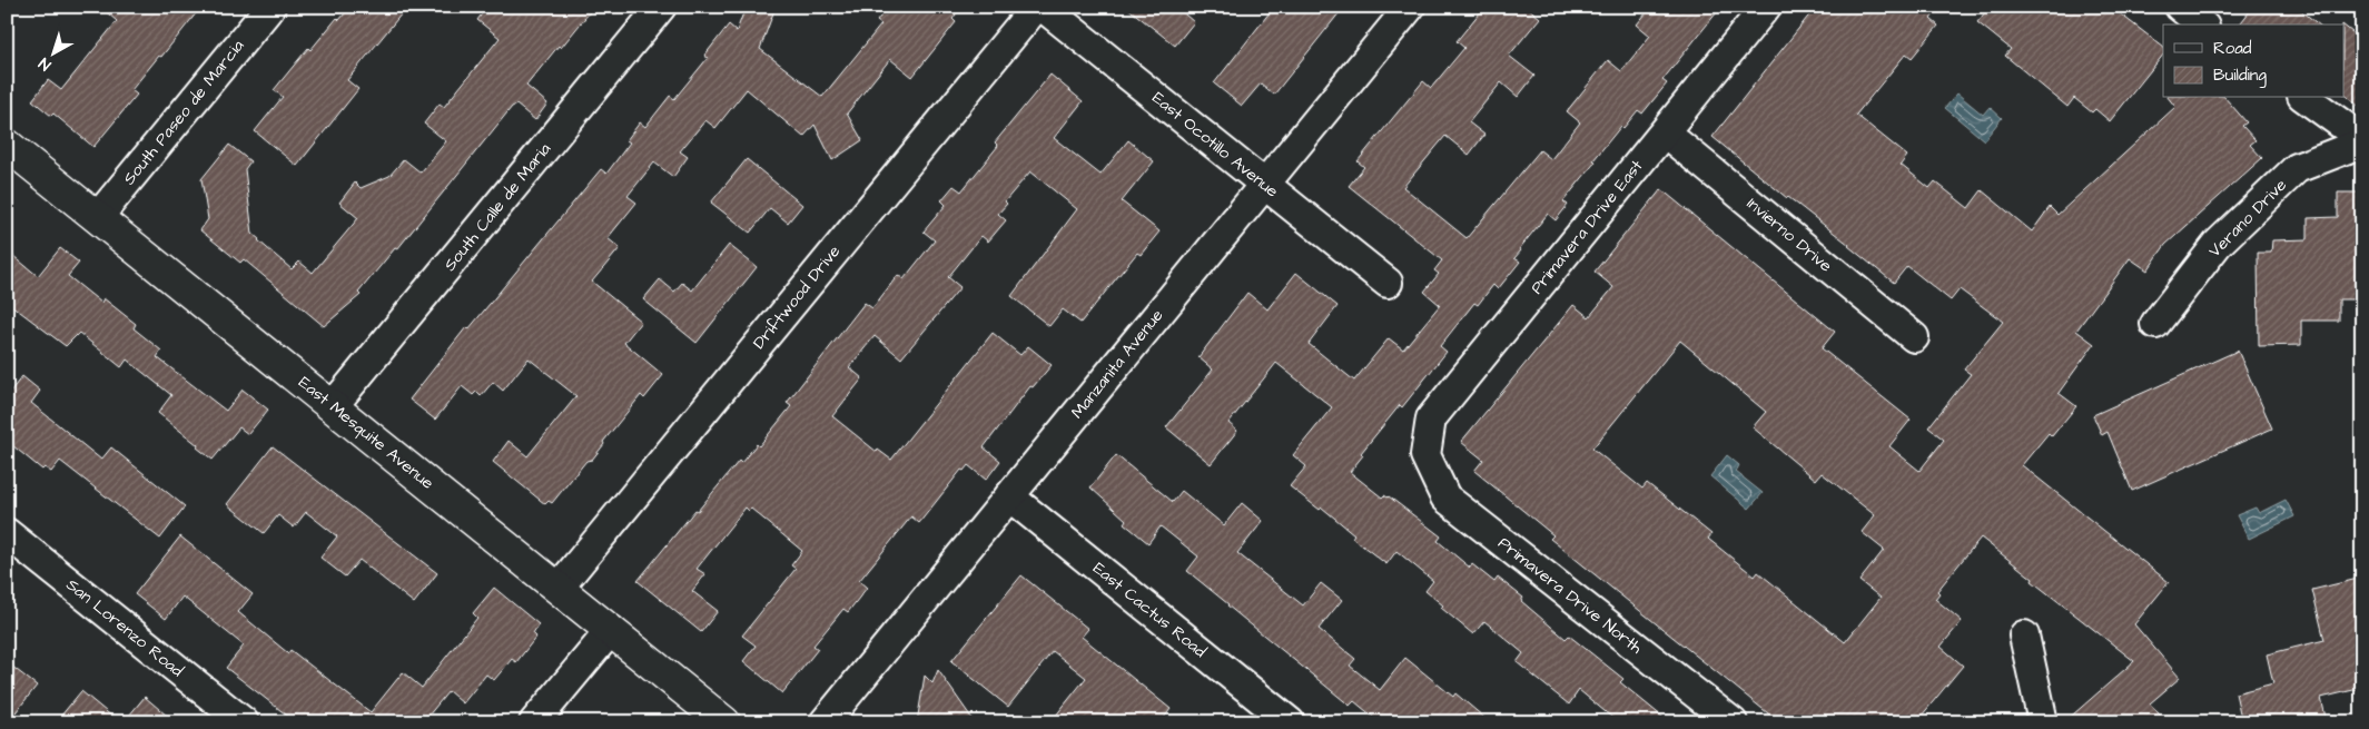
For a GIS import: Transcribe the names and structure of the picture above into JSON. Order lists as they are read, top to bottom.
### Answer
{
  "streets": {
    "street": [
      "South Paseo de Marcia",
      "East Ocotillo Avenue",
      "South Calle de Maria",
      "Verano Drive",
      "Primavera Drive East",
      "Invierno Drive",
      "Driftwood Drive",
      "Manzanita Avenue",
      "East Mesquite Avenue",
      "Primavera Drive North",
      "East Cactus Road",
      "San Lorenzo Road"
    ]
  },
  "crossings": [
    ["South Paseo de Marcia", "East Mesquite Avenue"],
    ["East Ocotillo Avenue", "Manzanita Avenue"],
    ["South Calle de Maria", "East Mesquite Avenue"],
    ["Primavera Drive East", "Invierno Drive"],
    ["Primavera Drive East", "Primavera Drive North"],
    ["Driftwood Drive", "East Mesquite Avenue"],
    ["Manzanita Avenue", "East Cactus Road"]
  ],
  "legend": ["Road", "Building"],
  "north": "bottom left"
}
